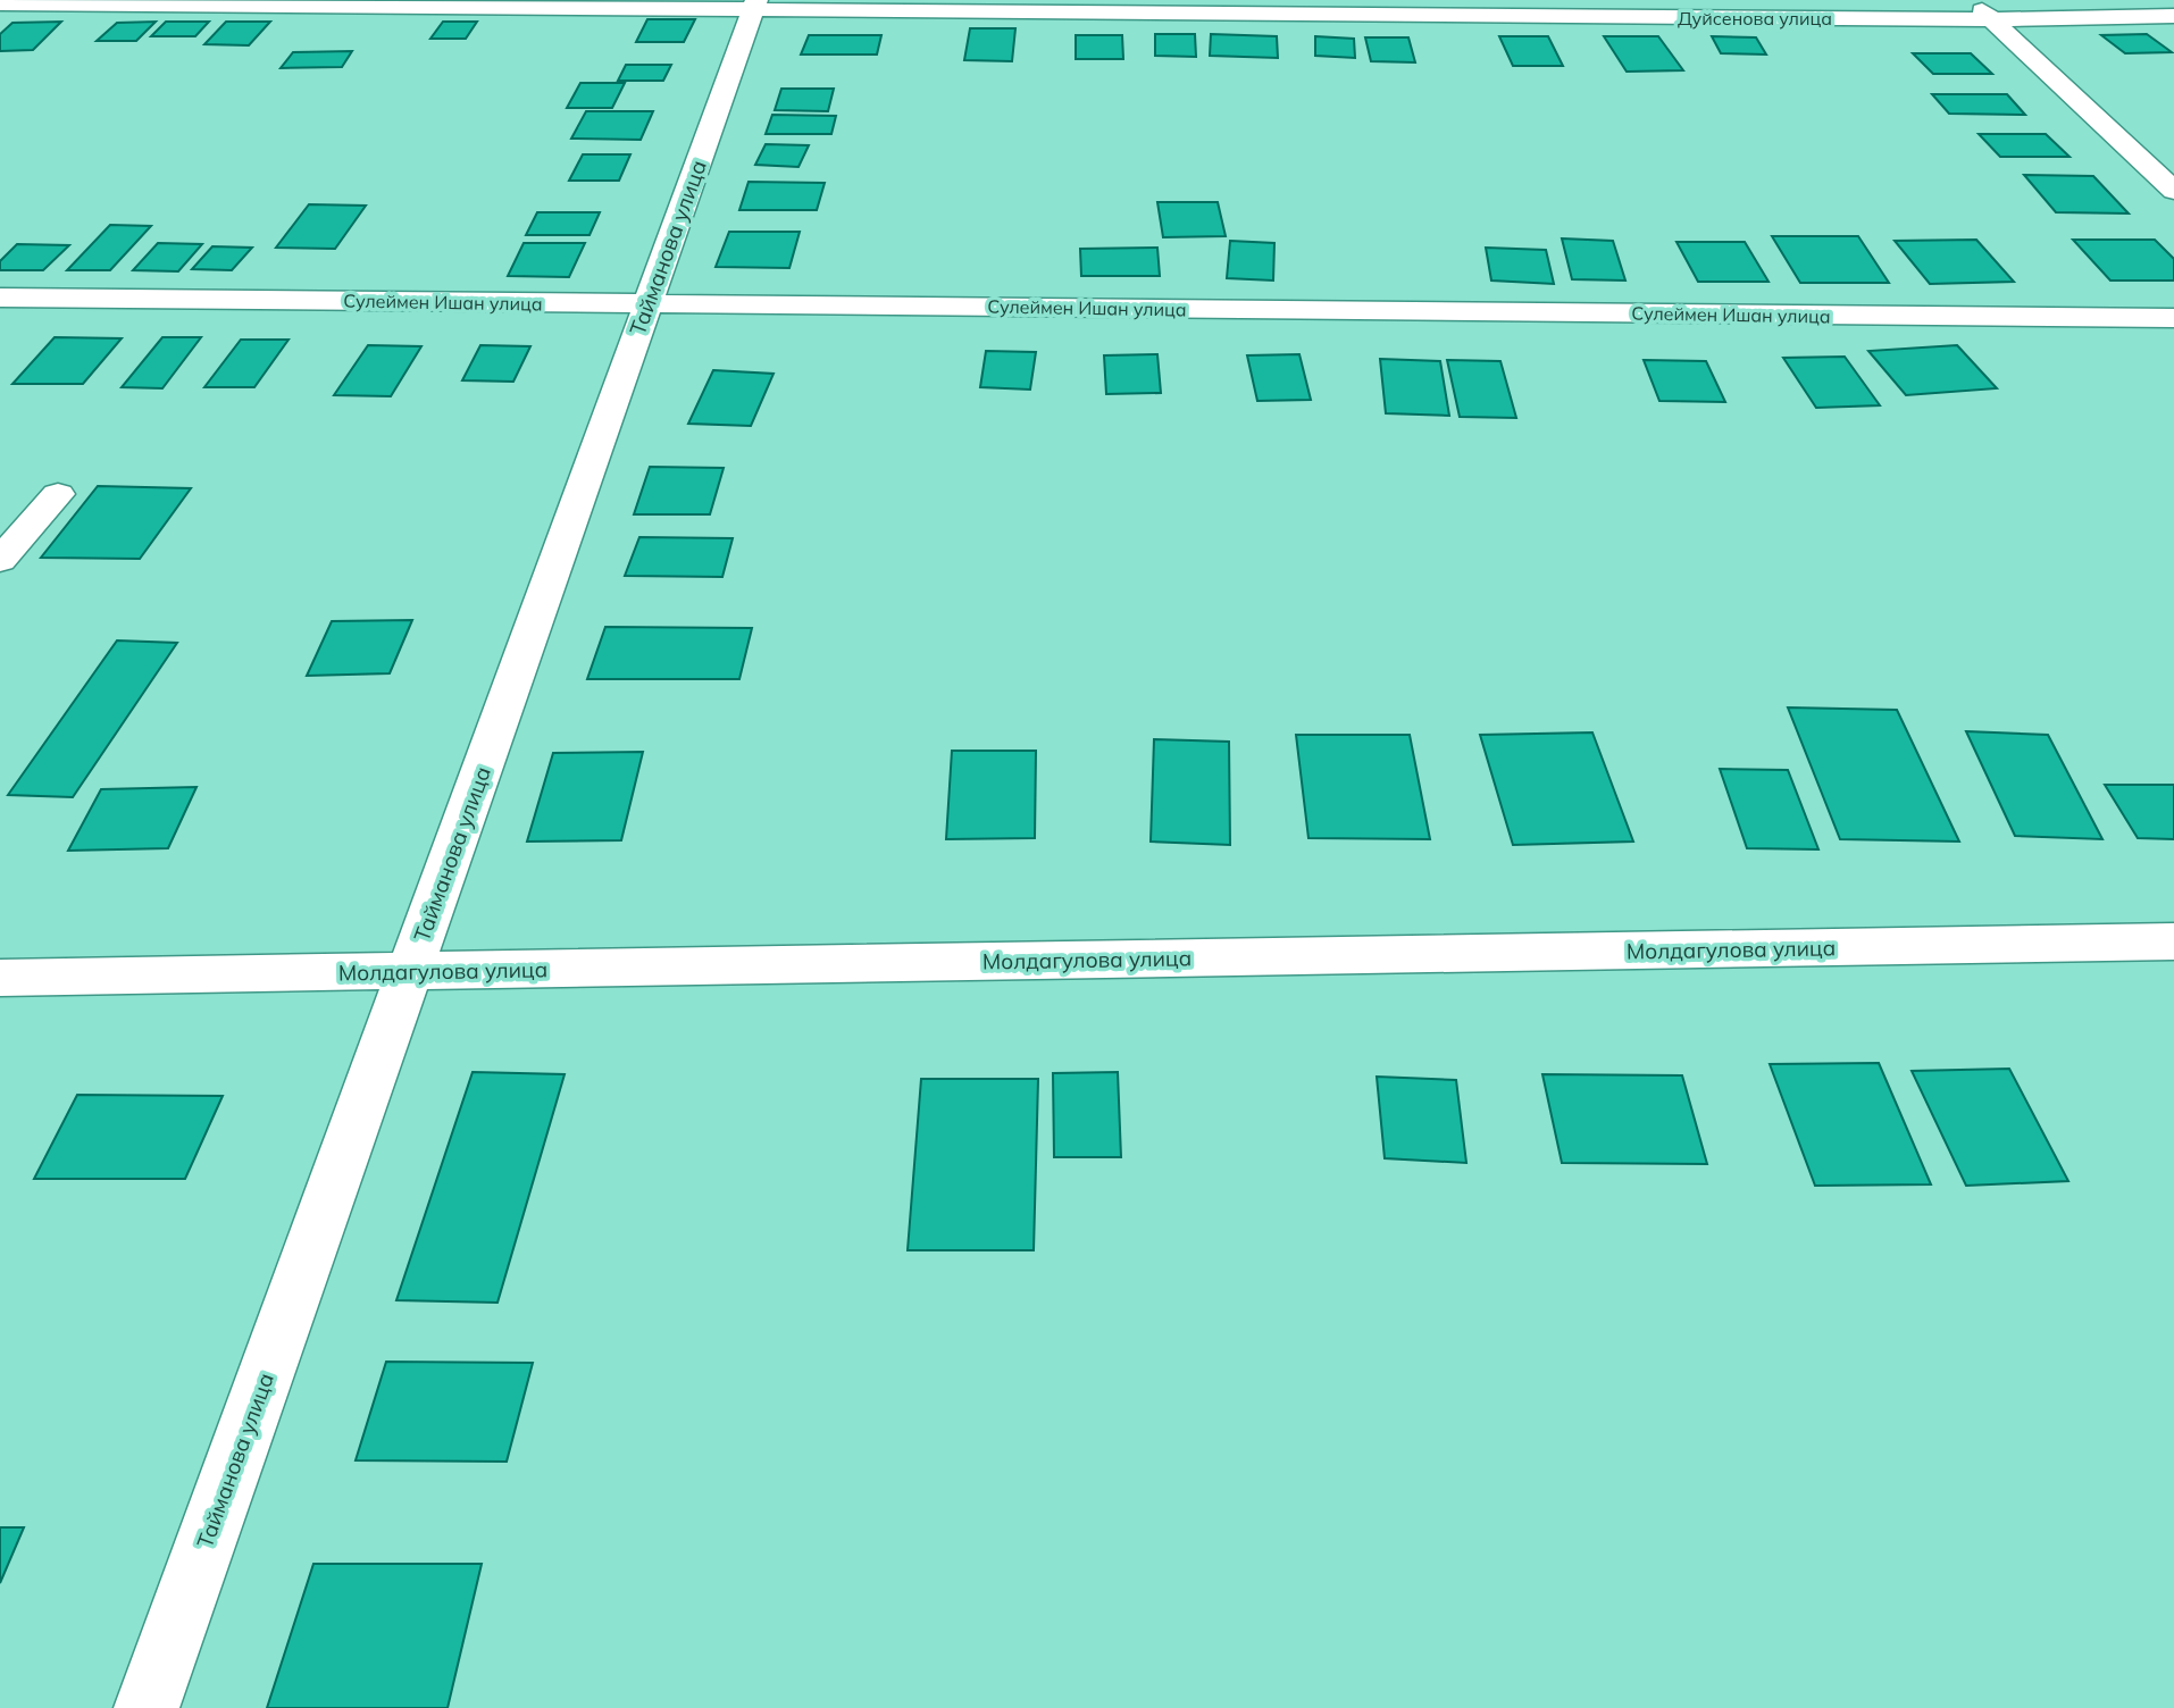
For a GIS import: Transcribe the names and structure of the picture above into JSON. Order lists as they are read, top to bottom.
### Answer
{
  "streets": {
    "street": [
      "Дуйсенова улица",
      "Тайманова улица",
      "Сулеймен Ишан улица",
      "Молдагулова улица"
    ]
  },
  "crossings": [
    ["Дуйсенова улица", "Тайманова улица"],
    ["Тайманова улица", "Сулеймен Ишан улица"],
    ["Тайманова улица", "Молдагулова улица"]
  ]
}
